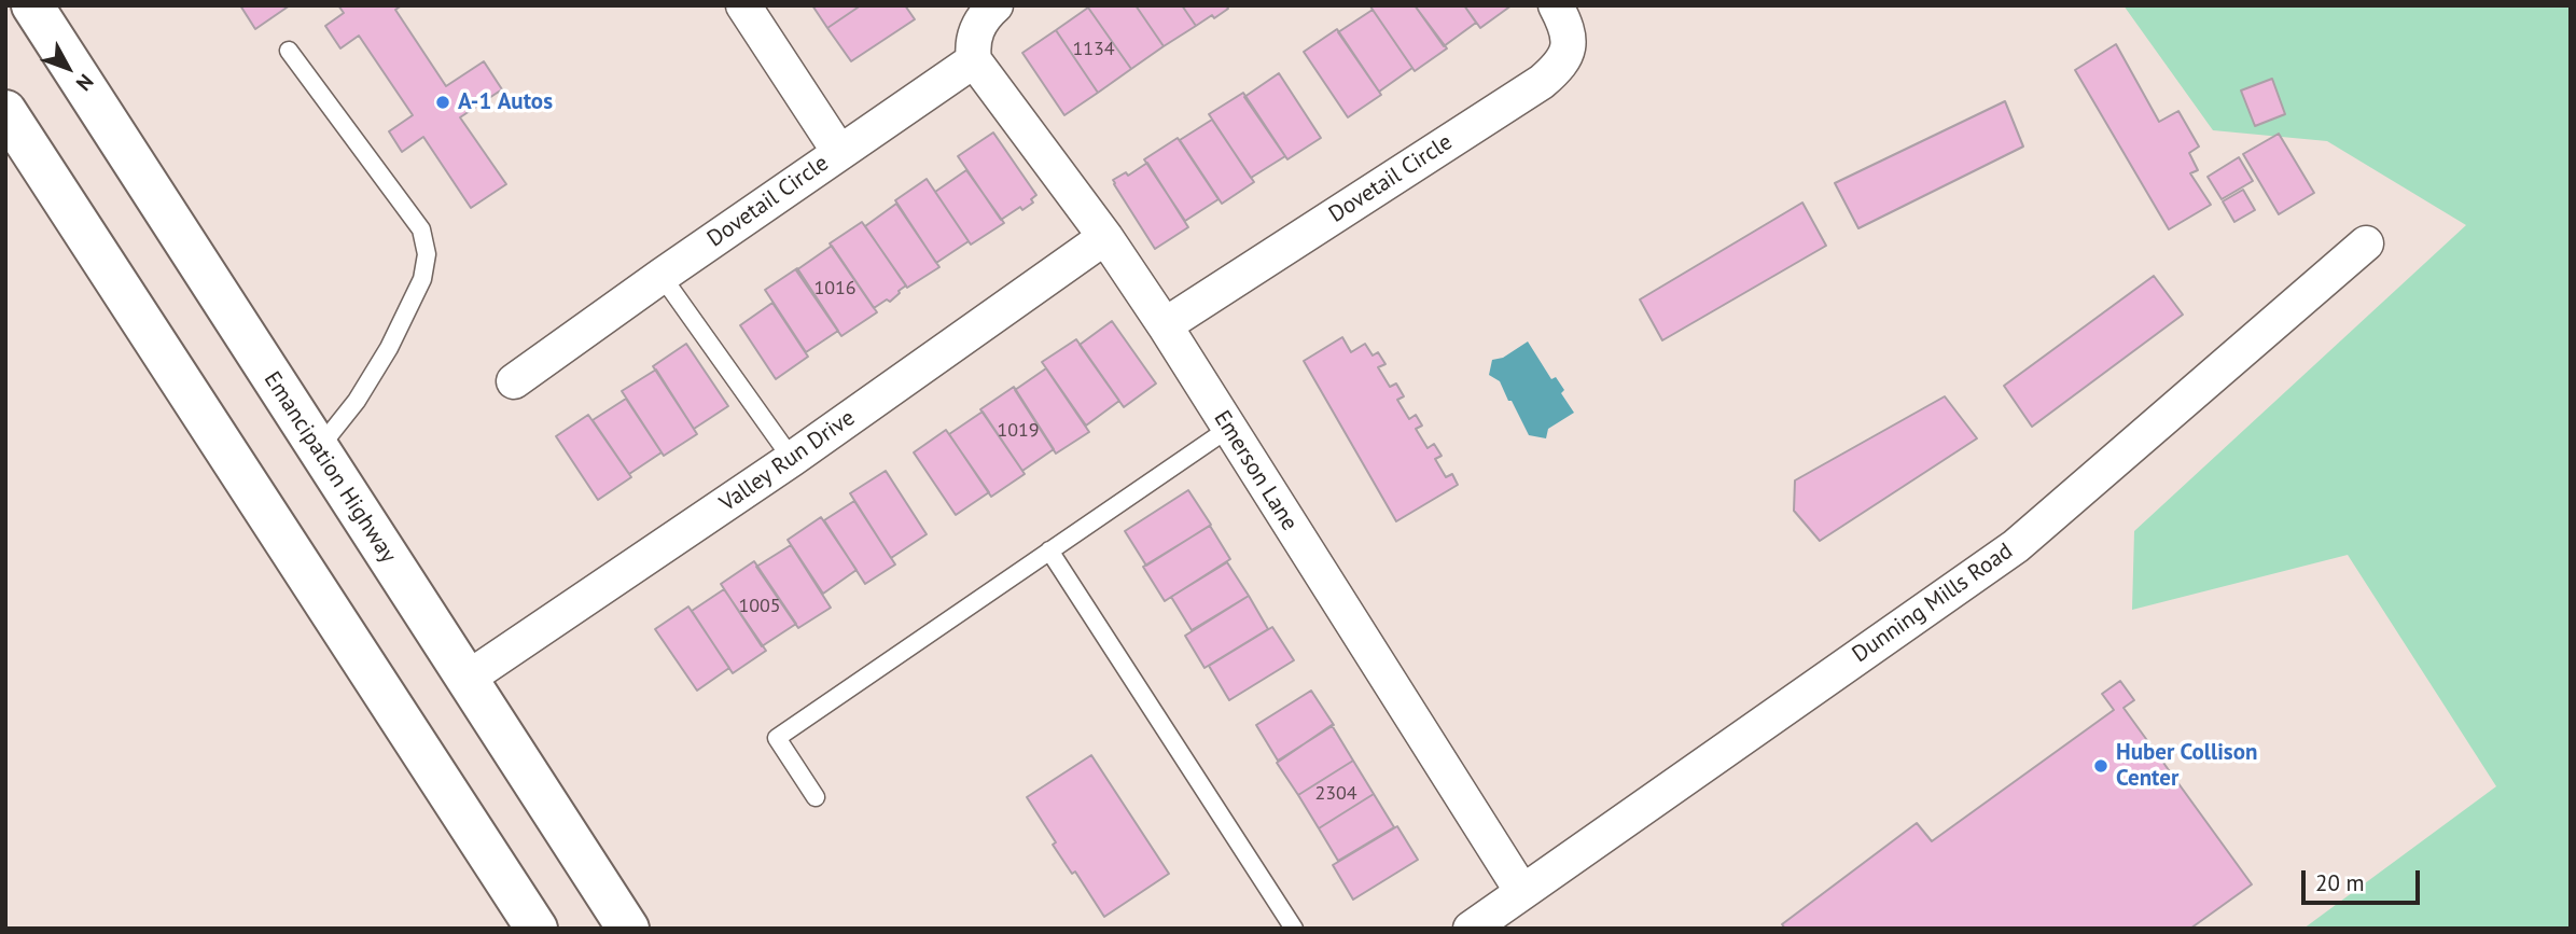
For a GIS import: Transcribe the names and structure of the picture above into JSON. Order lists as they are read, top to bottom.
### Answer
{
  "streets": {
    "main road": ["Emancipation Highway"],
    "street": [
      "Dovetail Circle",
      "Valley Run Drive",
      "Emerson Lane",
      "Dunning Mills Road"
    ]
  },
  "crossings": [
    ["Dovetail Circle", "Emerson Lane"],
    ["Valley Run Drive", "Emancipation Highway"],
    ["Valley Run Drive", "Emerson Lane"],
    ["Emerson Lane", "Dunning Mills Road"]
  ],
  "places": ["A-1 Autos", "Huber Collison Center"],
  "house_numbers": [
    "1134",
    "1016",
    "1019",
    "1005",
    "2304"
  ],
  "scale_bar": "20 m",
  "north": "bottom right"
}
